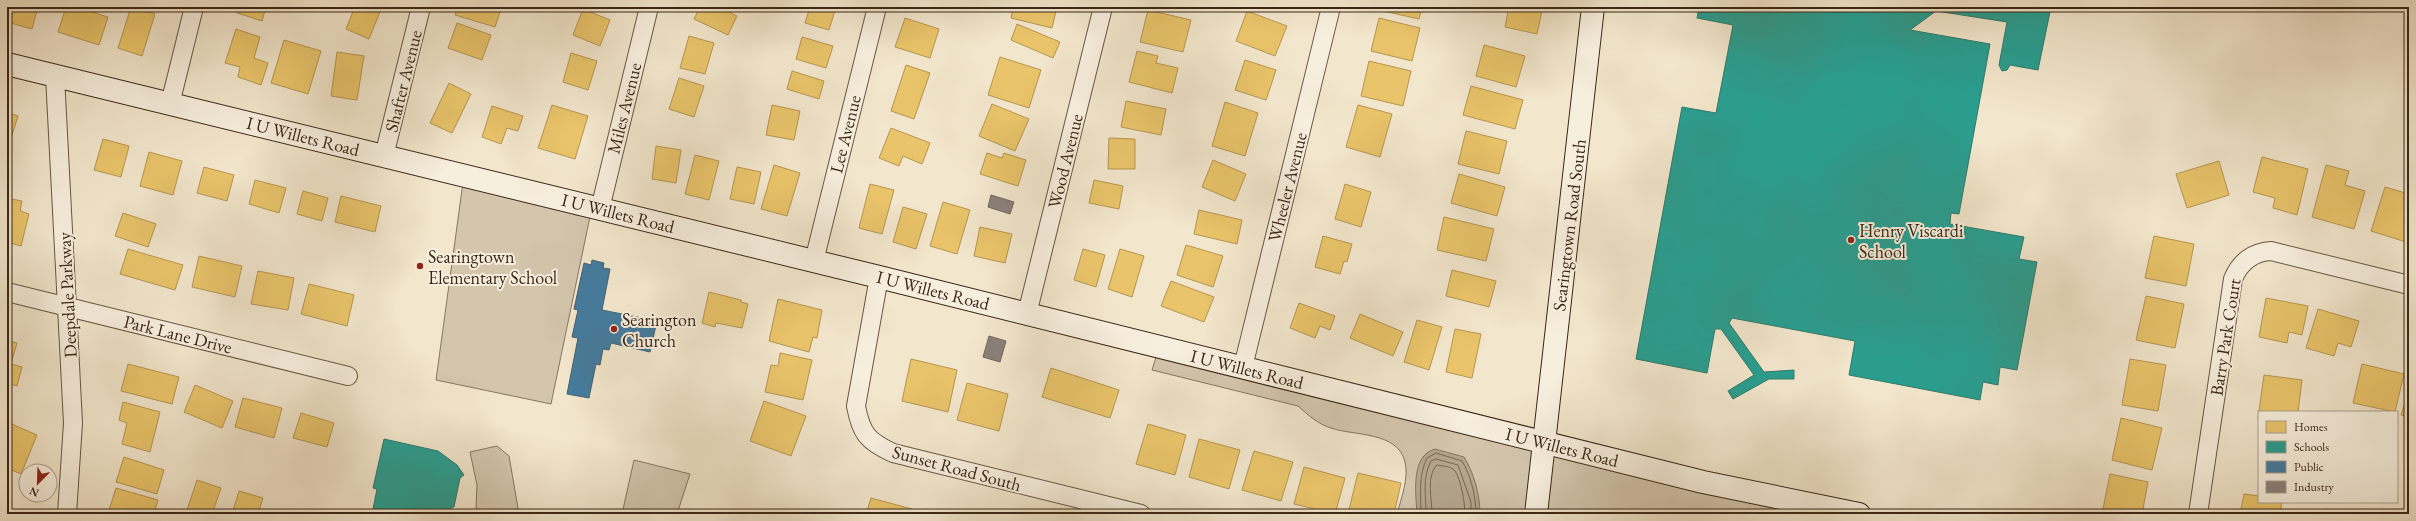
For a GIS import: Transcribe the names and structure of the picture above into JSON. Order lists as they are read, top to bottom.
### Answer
{
  "streets": {
    "main road": ["I U Willets Road", "Searingtown Road South"],
    "street": [
      "Shafter Avenue",
      "Miles Avenue",
      "Lee Avenue",
      "Wood Avenue",
      "Wheeler Avenue",
      "Deepdale Parkway",
      "Park Lane Drive",
      "Barry Park Court",
      "Sunset Road South"
    ]
  },
  "crossings": [
    ["Shafter Avenue", "I U Willets Road"],
    ["Miles Avenue", "I U Willets Road"],
    ["Lee Avenue", "I U Willets Road"],
    ["I U Willets Road", "Wood Avenue"],
    ["I U Willets Road", "Wheeler Avenue"],
    ["I U Willets Road", "Searingtown Road South"],
    ["I U Willets Road", "Deepdale Parkway"],
    ["I U Willets Road", "Sunset Road South"],
    ["Deepdale Parkway", "Park Lane Drive"]
  ],
  "places": ["Henry Viscardi School", "Searingtown Elementary School", "Searington Church"],
  "legend": [
    "Homes",
    "Schools",
    "Public",
    "Industry"
  ],
  "north": "bottom left"
}
